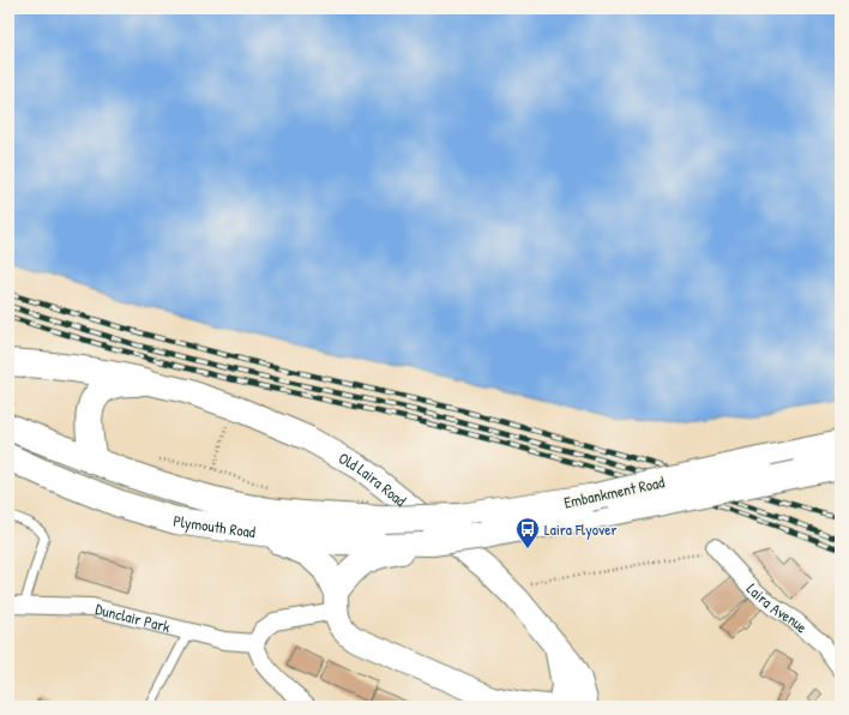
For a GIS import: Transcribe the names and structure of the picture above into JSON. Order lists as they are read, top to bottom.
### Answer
{
  "streets": {
    "main road": ["Old Laira Road", "Embankment Road", "Plymouth Road"],
    "street": ["Laira Avenue", "Dunclair Park"]
  },
  "crossings": [
    ["Embankment Road", "Plymouth Road"]
  ],
  "places": {
    "bus stop": ["Laira Flyover"]
  }
}
